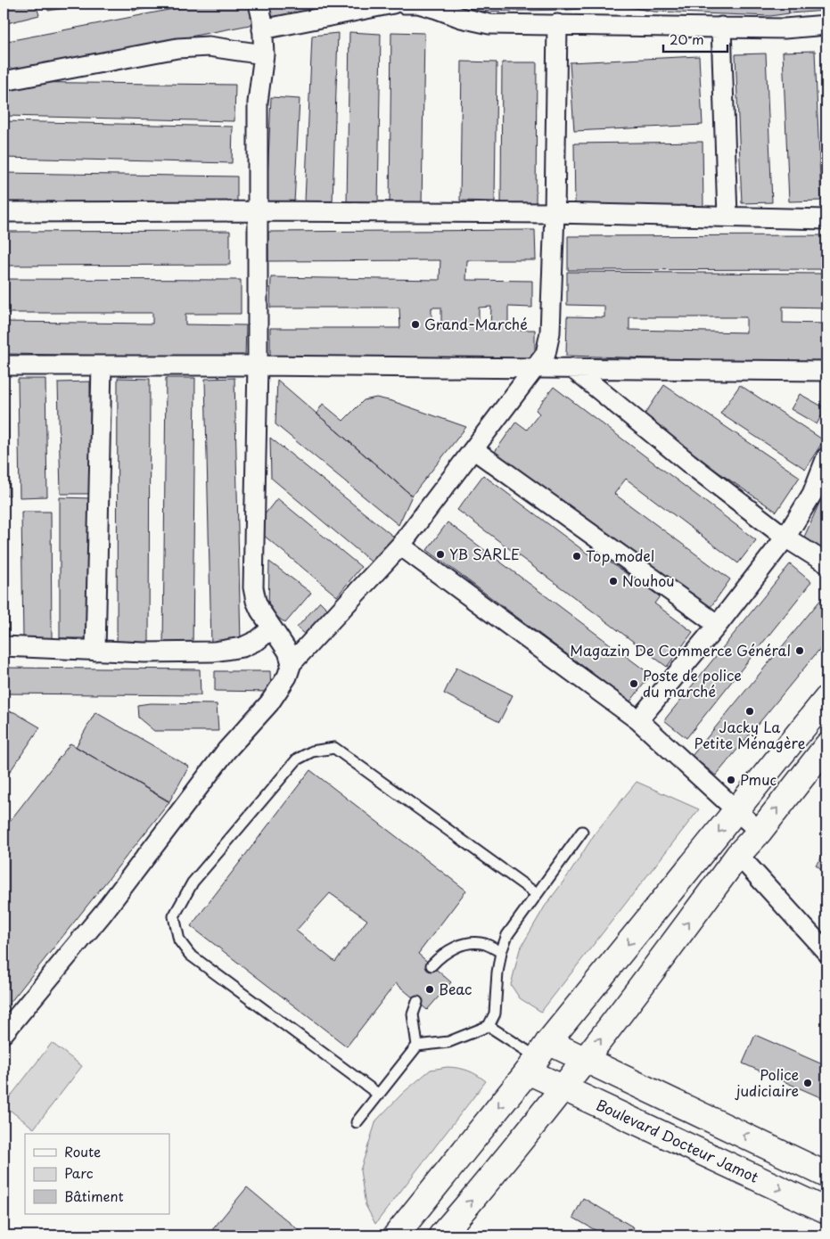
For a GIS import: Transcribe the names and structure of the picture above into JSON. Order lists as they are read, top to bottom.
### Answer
{
  "streets": {
    "main road": ["Boulevard Docteur Jamot"]
  },
  "places": [
    "Grand-Marché",
    "YB SARLE",
    "Top model",
    "Nouhou",
    "Magazin De Commerce Général",
    "Poste de police du marché",
    "Jacky La Petite Ménagère",
    "Pmuc",
    "Beac",
    "Police judiciaire"
  ],
  "legend": ["Route", "Parc", "Bâtiment"],
  "scale_bar": "20 m"
}
